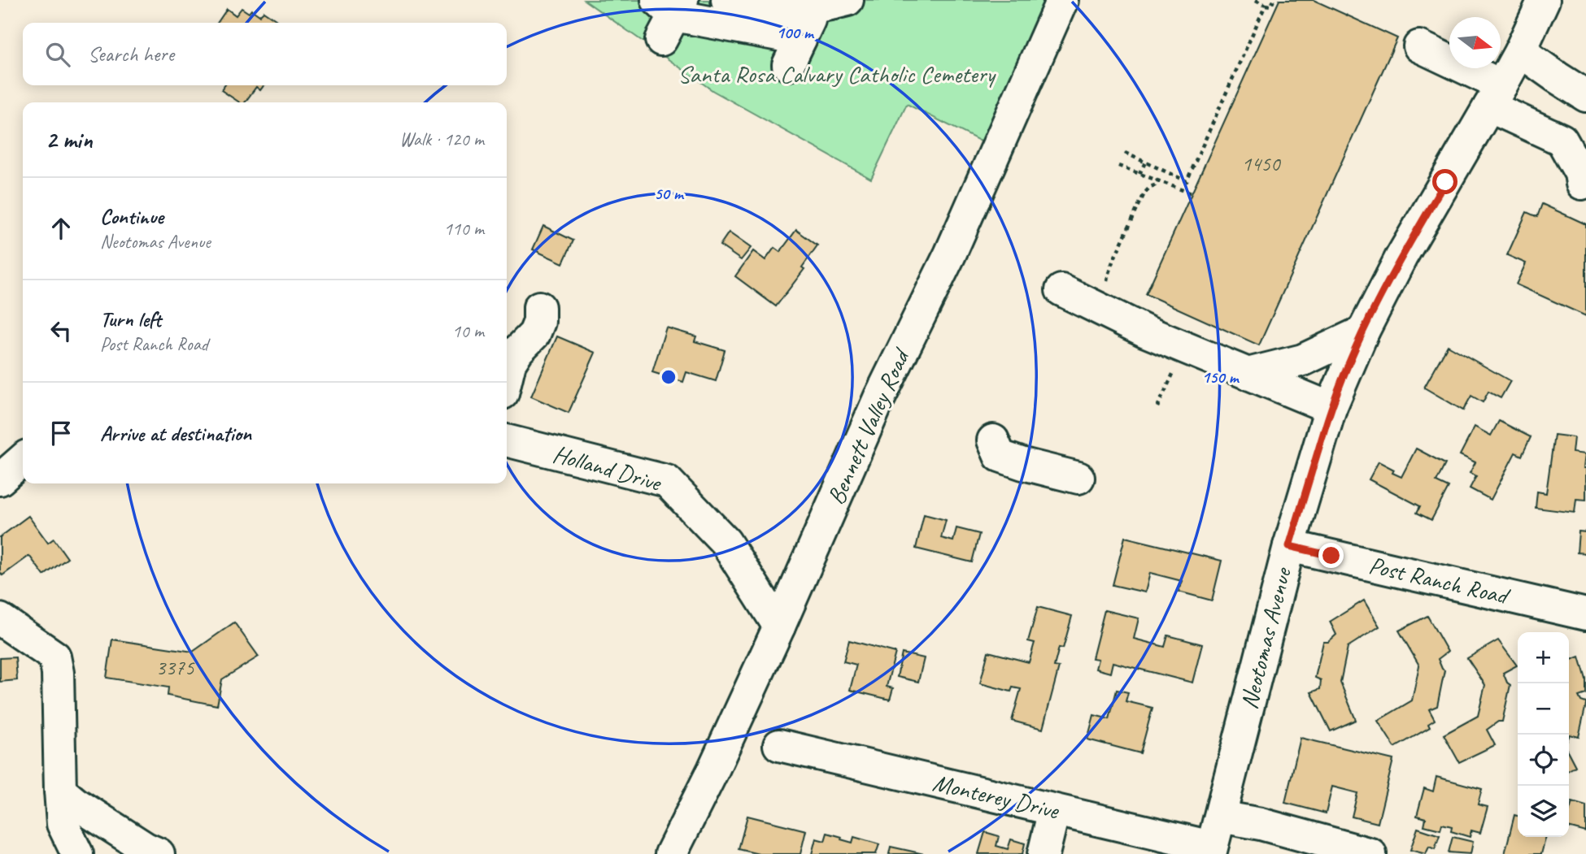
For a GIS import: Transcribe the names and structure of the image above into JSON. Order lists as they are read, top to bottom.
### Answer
{
  "streets": {
    "street": [
      "Bennett Valley Road",
      "Holland Drive",
      "Post Ranch Road",
      "Neotomas Avenue",
      "Monterey Drive"
    ]
  },
  "crossings": [
    ["Bennett Valley Road", "Holland Drive"],
    ["Post Ranch Road", "Neotomas Avenue"],
    ["Neotomas Avenue", "Monterey Drive"]
  ],
  "parks": ["Santa Rosa Calvary Catholic Cemetery"],
  "house_numbers": ["1450", "3375"],
  "north": "right",
  "page": {
    "search": "Search here",
    "heading": ["2 min", "Walk · 120 m"],
    "list": [
      ["Continue", "Neotomas Avenue", "110 m"],
      ["Turn left", "Post Ranch Road", "10 m"],
      "Arrive at destination"
    ],
    "map_buttons": ["+", "−"]
  },
  "rings": ["100 m", "50 m", "150 m"]
}
